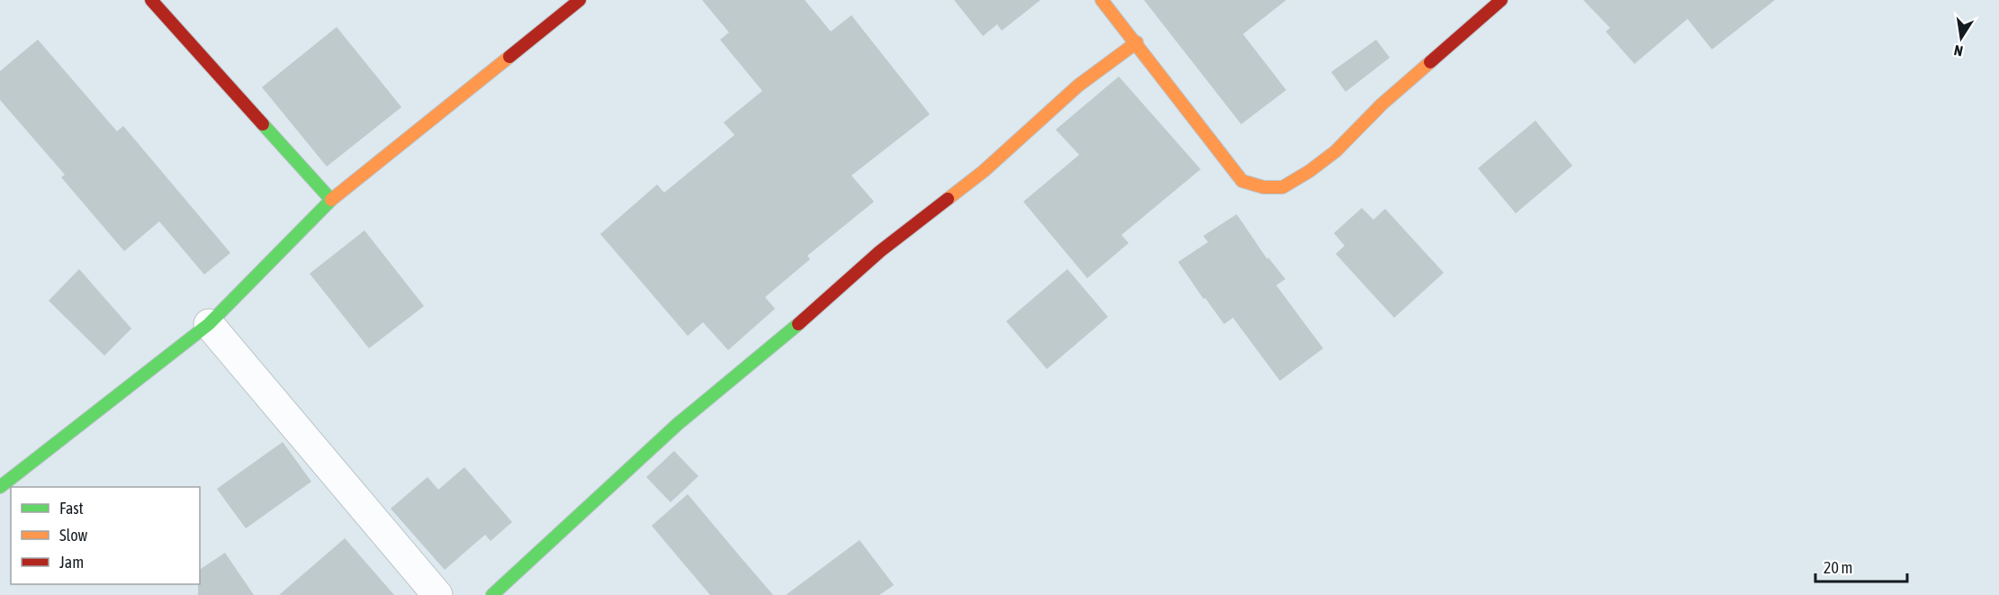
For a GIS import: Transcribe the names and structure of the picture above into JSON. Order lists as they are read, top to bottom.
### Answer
{
  "legend": ["Fast", "Slow", "Jam"],
  "scale_bar": "20 m",
  "north": "bottom"
}
